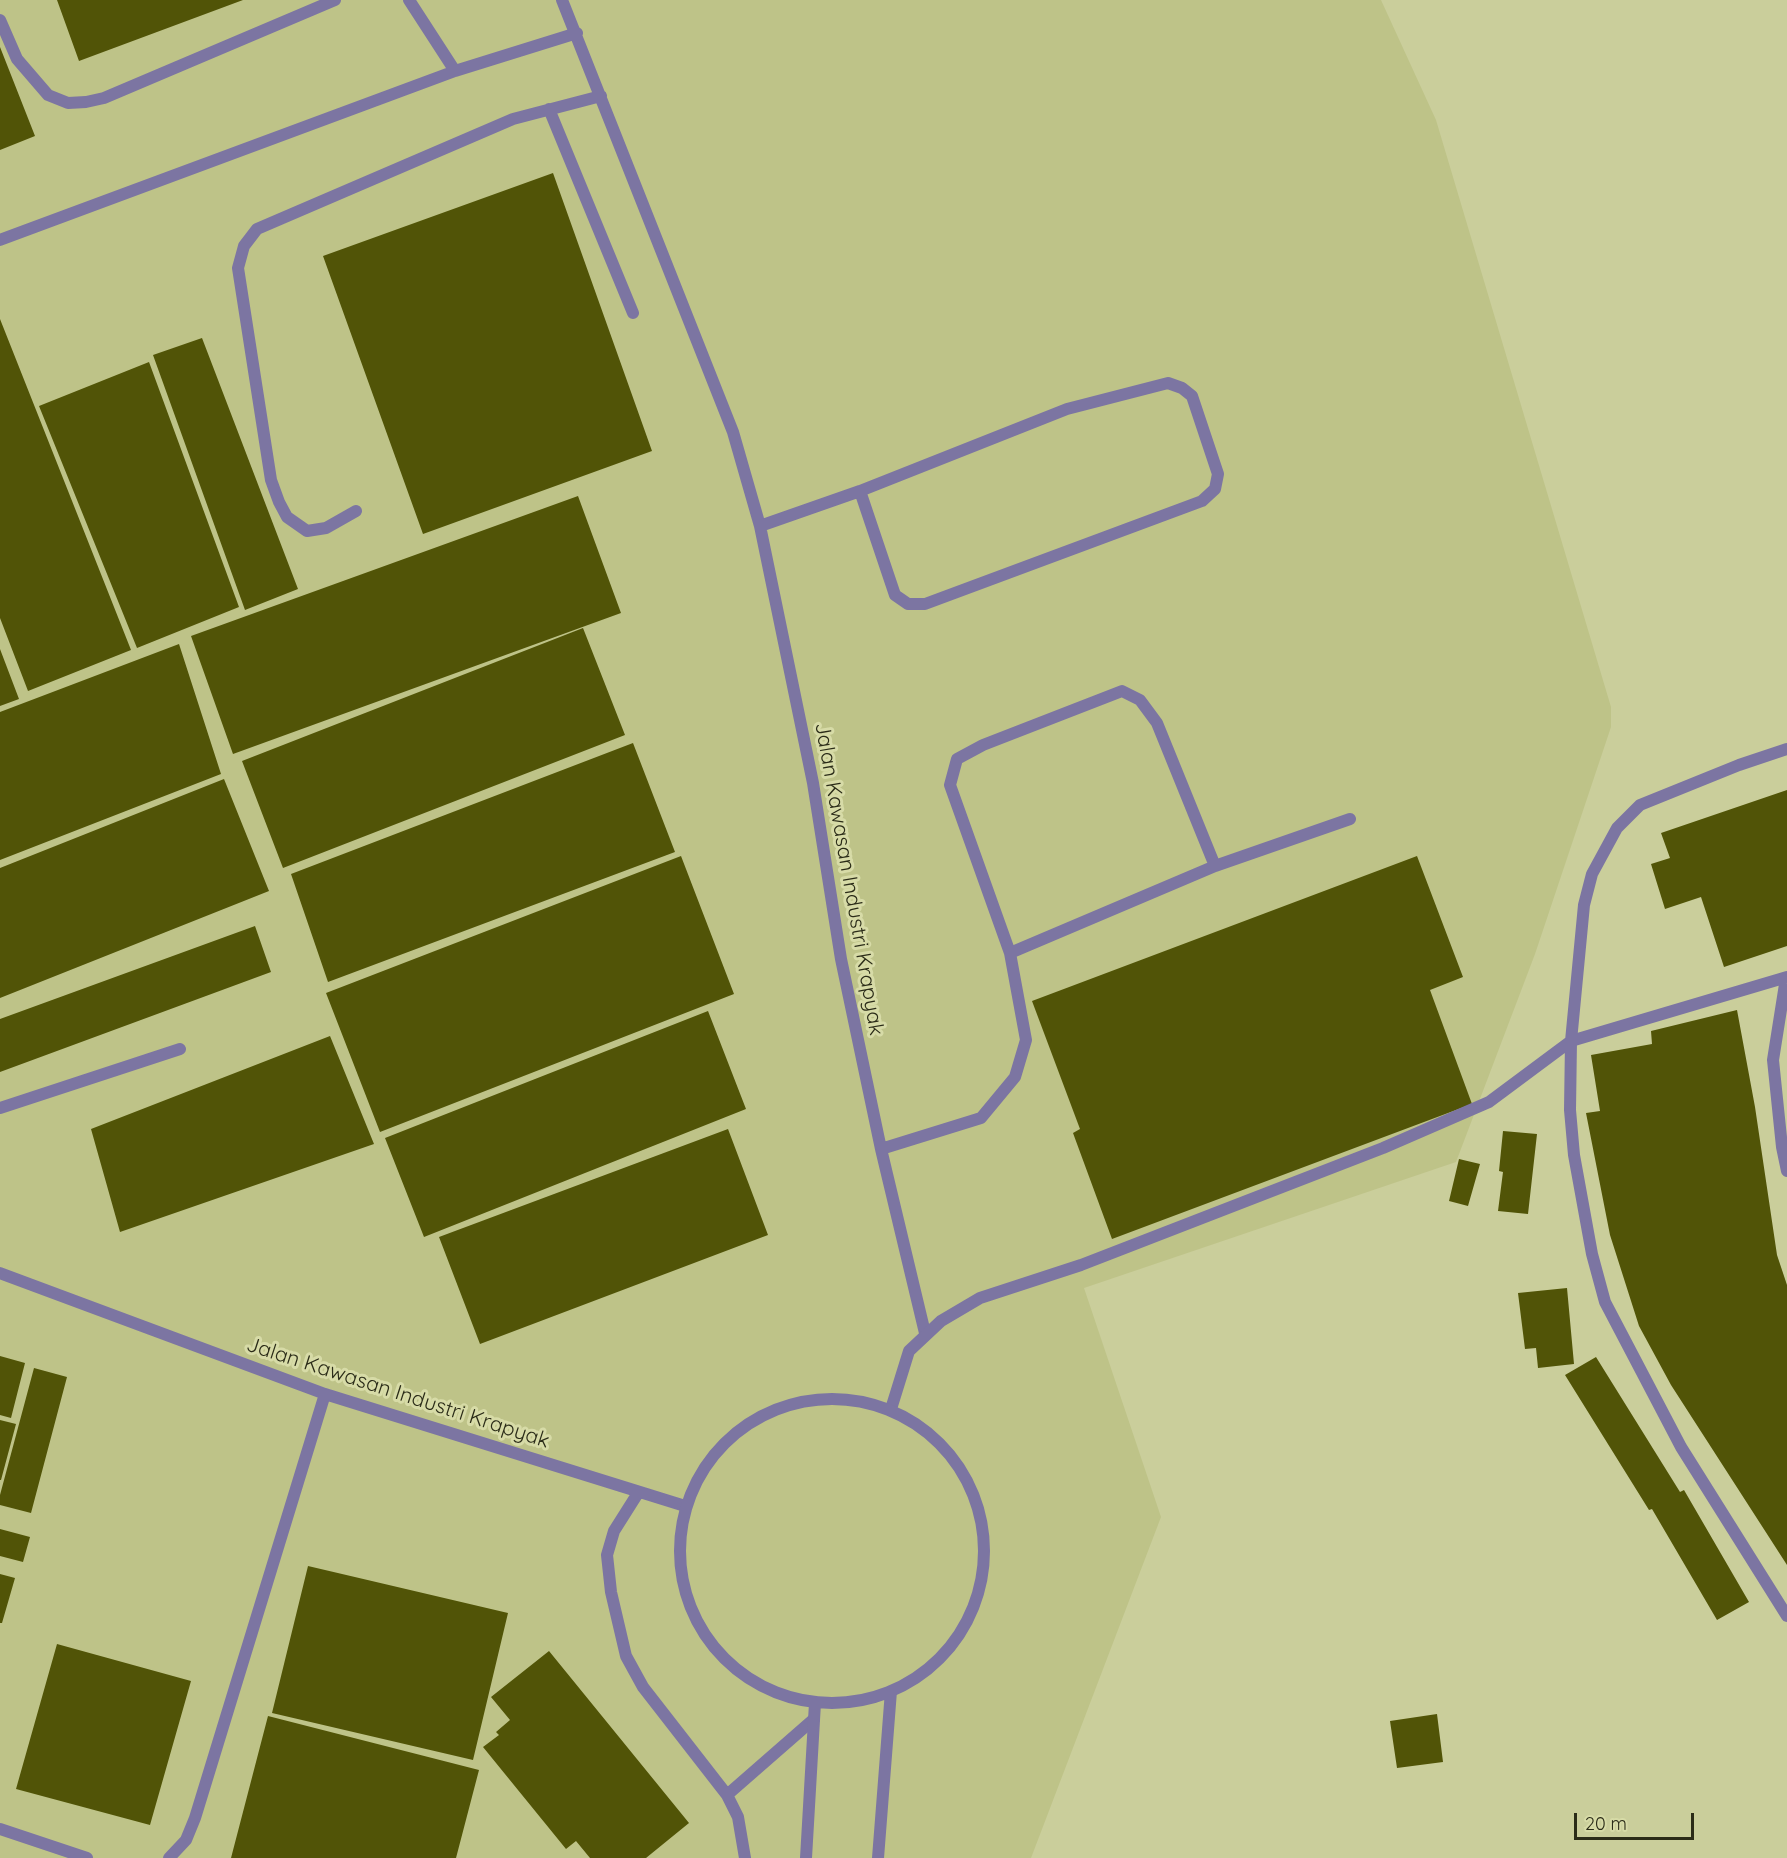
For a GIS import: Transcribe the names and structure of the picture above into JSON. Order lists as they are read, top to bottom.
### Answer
{
  "streets": {
    "street": ["Jalan Kawasan Industri Krapyak"]
  },
  "scale_bar": "20 m"
}
